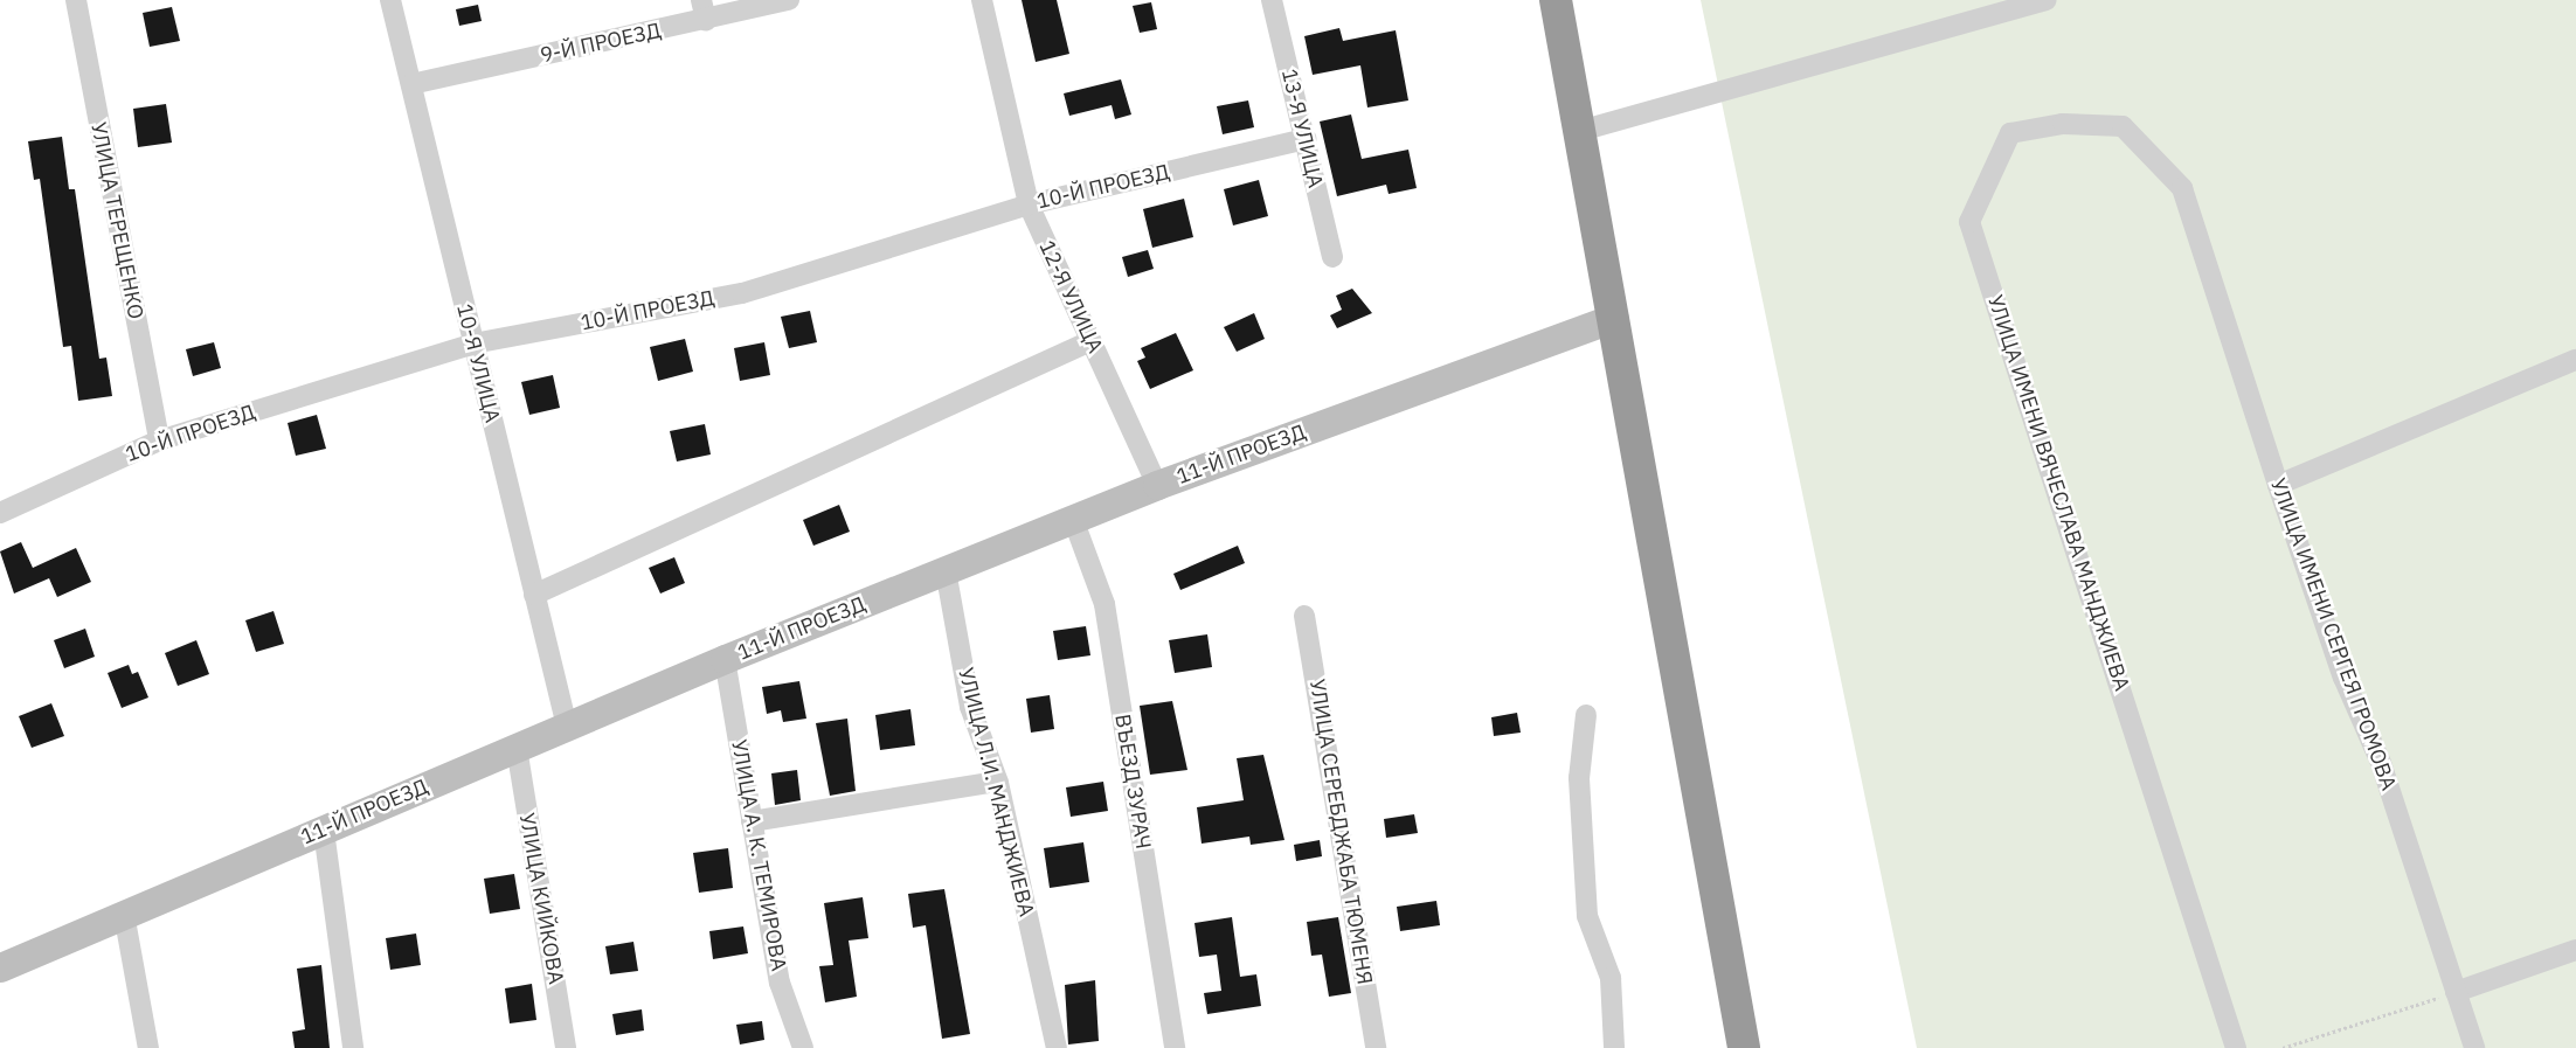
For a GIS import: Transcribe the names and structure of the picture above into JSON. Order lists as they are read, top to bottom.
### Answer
{
  "streets": {
    "street": [
      "9-Й ПРОЕЗД",
      "13-Я УЛИЦА",
      "10-Й ПРОЕЗД",
      "УЛИЦА ТЕРЕЩЕНКО",
      "12-Я УЛИЦА",
      "10-Я УЛИЦА",
      "11-Й ПРОЕЗД",
      "УЛИЦА ИМЕНИ ВЯЧЕСЛАВА МАНДЖИЕВА",
      "УЛИЦА ИМЕНИ СЕРГЕЯ ГРОМОВА",
      "ВЪЕЗД ЗУРАЧ",
      "УЛИЦА Л.И. МАНДЖИЕВА",
      "УЛИЦА СЕРЕБДЖАБА ТЮМЕНЯ",
      "УЛИЦА А. К. ТЕМИРОВА",
      "УЛИЦА КИЙКОВА"
    ]
  },
  "crossings": [
    ["9-Й ПРОЕЗД", "10-Я УЛИЦА"],
    ["13-Я УЛИЦА", "10-Й ПРОЕЗД"],
    ["10-Й ПРОЕЗД", "УЛИЦА ТЕРЕЩЕНКО"],
    ["10-Й ПРОЕЗД", "12-Я УЛИЦА"],
    ["10-Й ПРОЕЗД", "10-Я УЛИЦА"],
    ["12-Я УЛИЦА", "11-Й ПРОЕЗД"],
    ["10-Я УЛИЦА", "11-Й ПРОЕЗД"],
    ["11-Й ПРОЕЗД", "ВЪЕЗД ЗУРАЧ"],
    ["11-Й ПРОЕЗД", "УЛИЦА Л.И. МАНДЖИЕВА"],
    ["11-Й ПРОЕЗД", "УЛИЦА А. К. ТЕМИРОВА"],
    ["11-Й ПРОЕЗД", "УЛИЦА КИЙКОВА"],
    ["УЛИЦА ИМЕНИ ВЯЧЕСЛАВА МАНДЖИЕВА", "УЛИЦА ИМЕНИ СЕРГЕЯ ГРОМОВА"]
  ]
}
